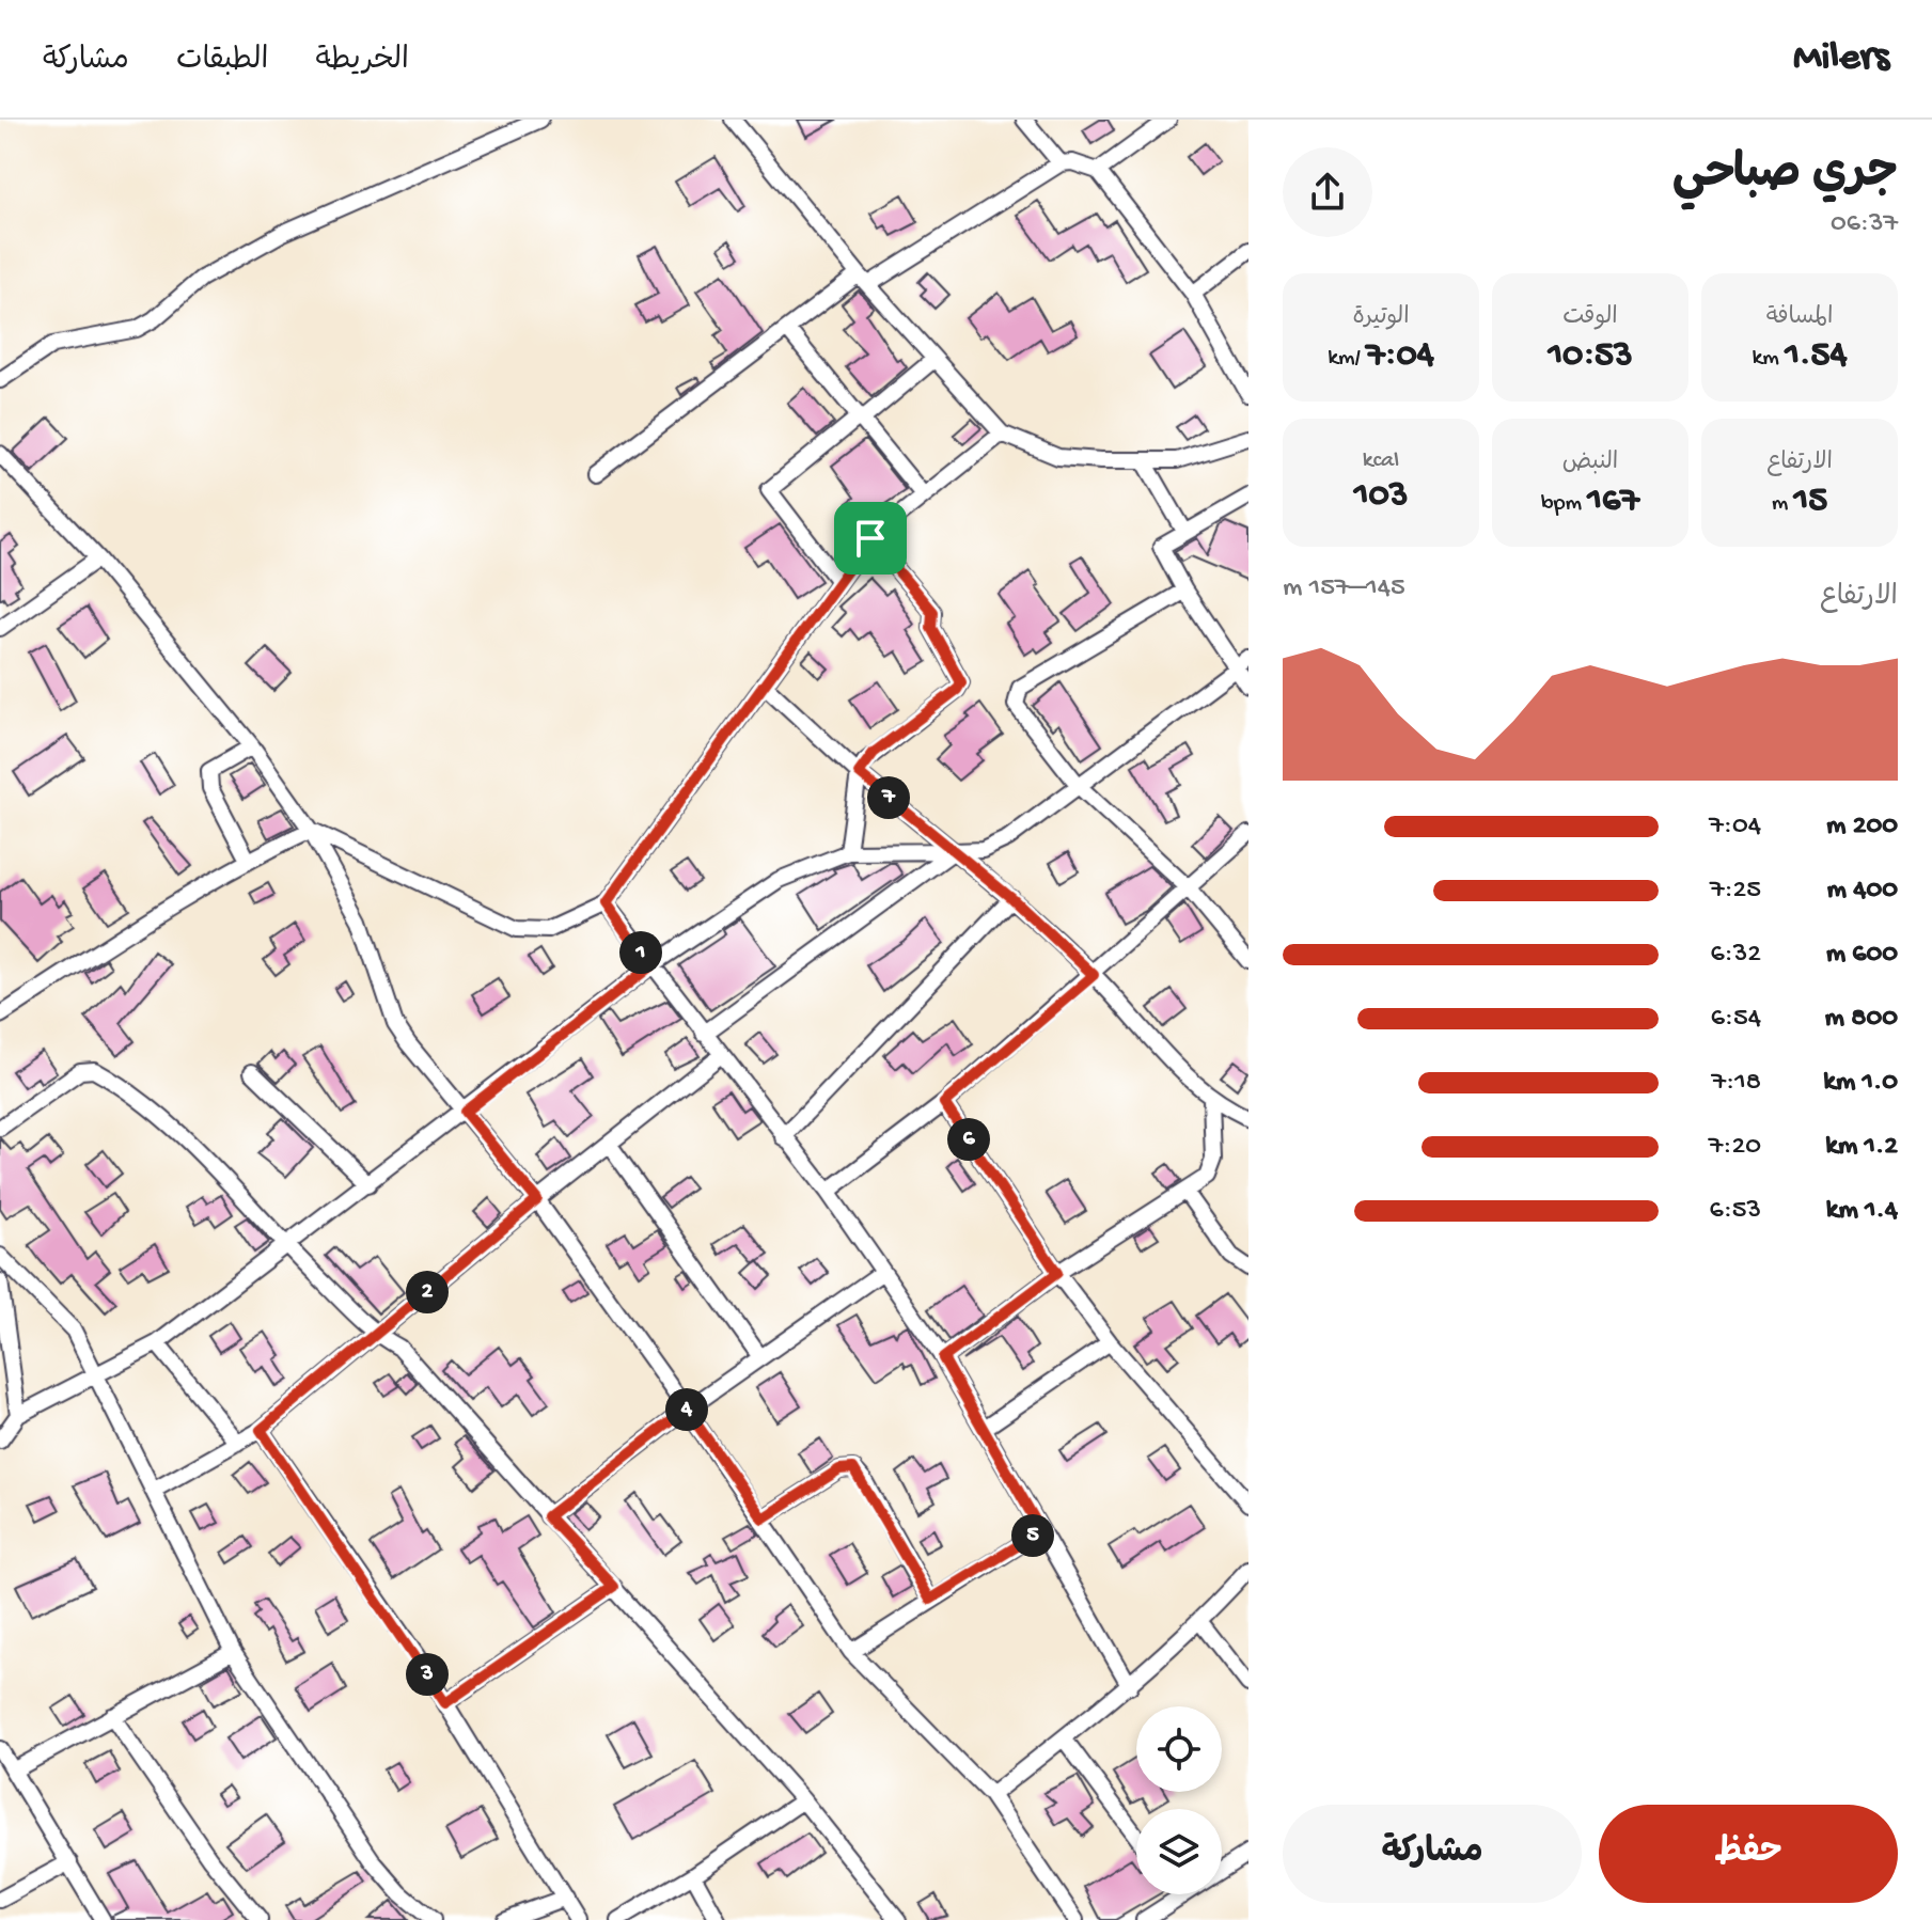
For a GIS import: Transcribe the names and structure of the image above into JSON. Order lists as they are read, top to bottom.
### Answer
{
  "page": {
    "header": "Milers",
    "nav": ["الخريطة", "الطبقات", "مشاركة"],
    "heading": ["جري صباحي", "06:37"],
    "stats": [
      ["المسافة", "1.54 km"],
      ["الوقت", "10:53"],
      ["الوتيرة", "7:04 /km"],
      ["الارتفاع", "15 m"],
      ["النبض", "167 bpm"],
      ["kcal", "103"]
    ],
    "chart": ["الارتفاع", "145–157 m"],
    "pins": [
      "7",
      "1",
      "6",
      "2",
      "4",
      "5",
      "3"
    ],
    "list": [
      {
        "name": "200 m",
        "note": "7:04"
      },
      {
        "name": "400 m",
        "note": "7:25"
      },
      {
        "name": "600 m",
        "note": "6:32"
      },
      {
        "name": "800 m",
        "note": "6:54"
      },
      {
        "name": "1.0 km",
        "note": "7:18"
      },
      {
        "name": "1.2 km",
        "note": "7:20"
      },
      {
        "name": "1.4 km",
        "note": "6:53"
      }
    ],
    "buttons": ["حفظ", "مشاركة"]
  }
}
